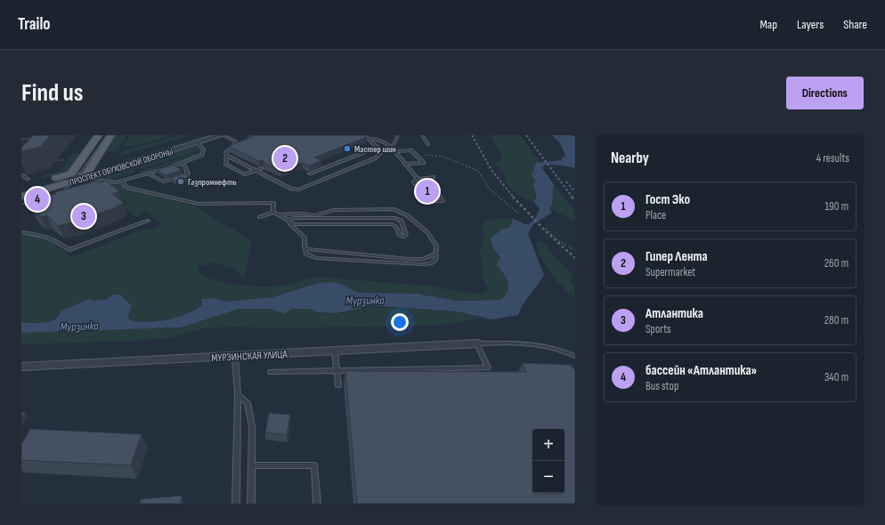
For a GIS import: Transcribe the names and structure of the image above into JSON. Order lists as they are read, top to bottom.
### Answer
{
  "streets": {
    "main road": ["ПРОСПЕКТ ОБУХОВСКОЙ ОБОРОНЫ"],
    "street": ["МУРЗИНСКАЯ УЛИЦА"]
  },
  "water": ["Мурзинка"],
  "places": ["Мастер шин", "Газпромнефть"],
  "page": {
    "header": "Trailo",
    "nav": ["Map", "Layers", "Share"],
    "buttons": "Directions",
    "title": "Find us",
    "heading": ["Nearby", "4 results"],
    "pins": [
      "2",
      "1",
      "4",
      "3"
    ],
    "list": [
      {
        "mark": "1",
        "name": "Гост Эко",
        "note": "Place",
        "value": "190 m"
      },
      {
        "mark": "2",
        "name": "Гипер Лента",
        "note": "Supermarket",
        "value": "260 m"
      },
      {
        "mark": "3",
        "name": "Атлантика",
        "note": "Sports",
        "value": "280 m"
      },
      {
        "mark": "4",
        "name": "бассейн «Атлантика»",
        "note": "Bus stop",
        "value": "340 m"
      }
    ],
    "map_buttons": ["+", "−"]
  }
}
